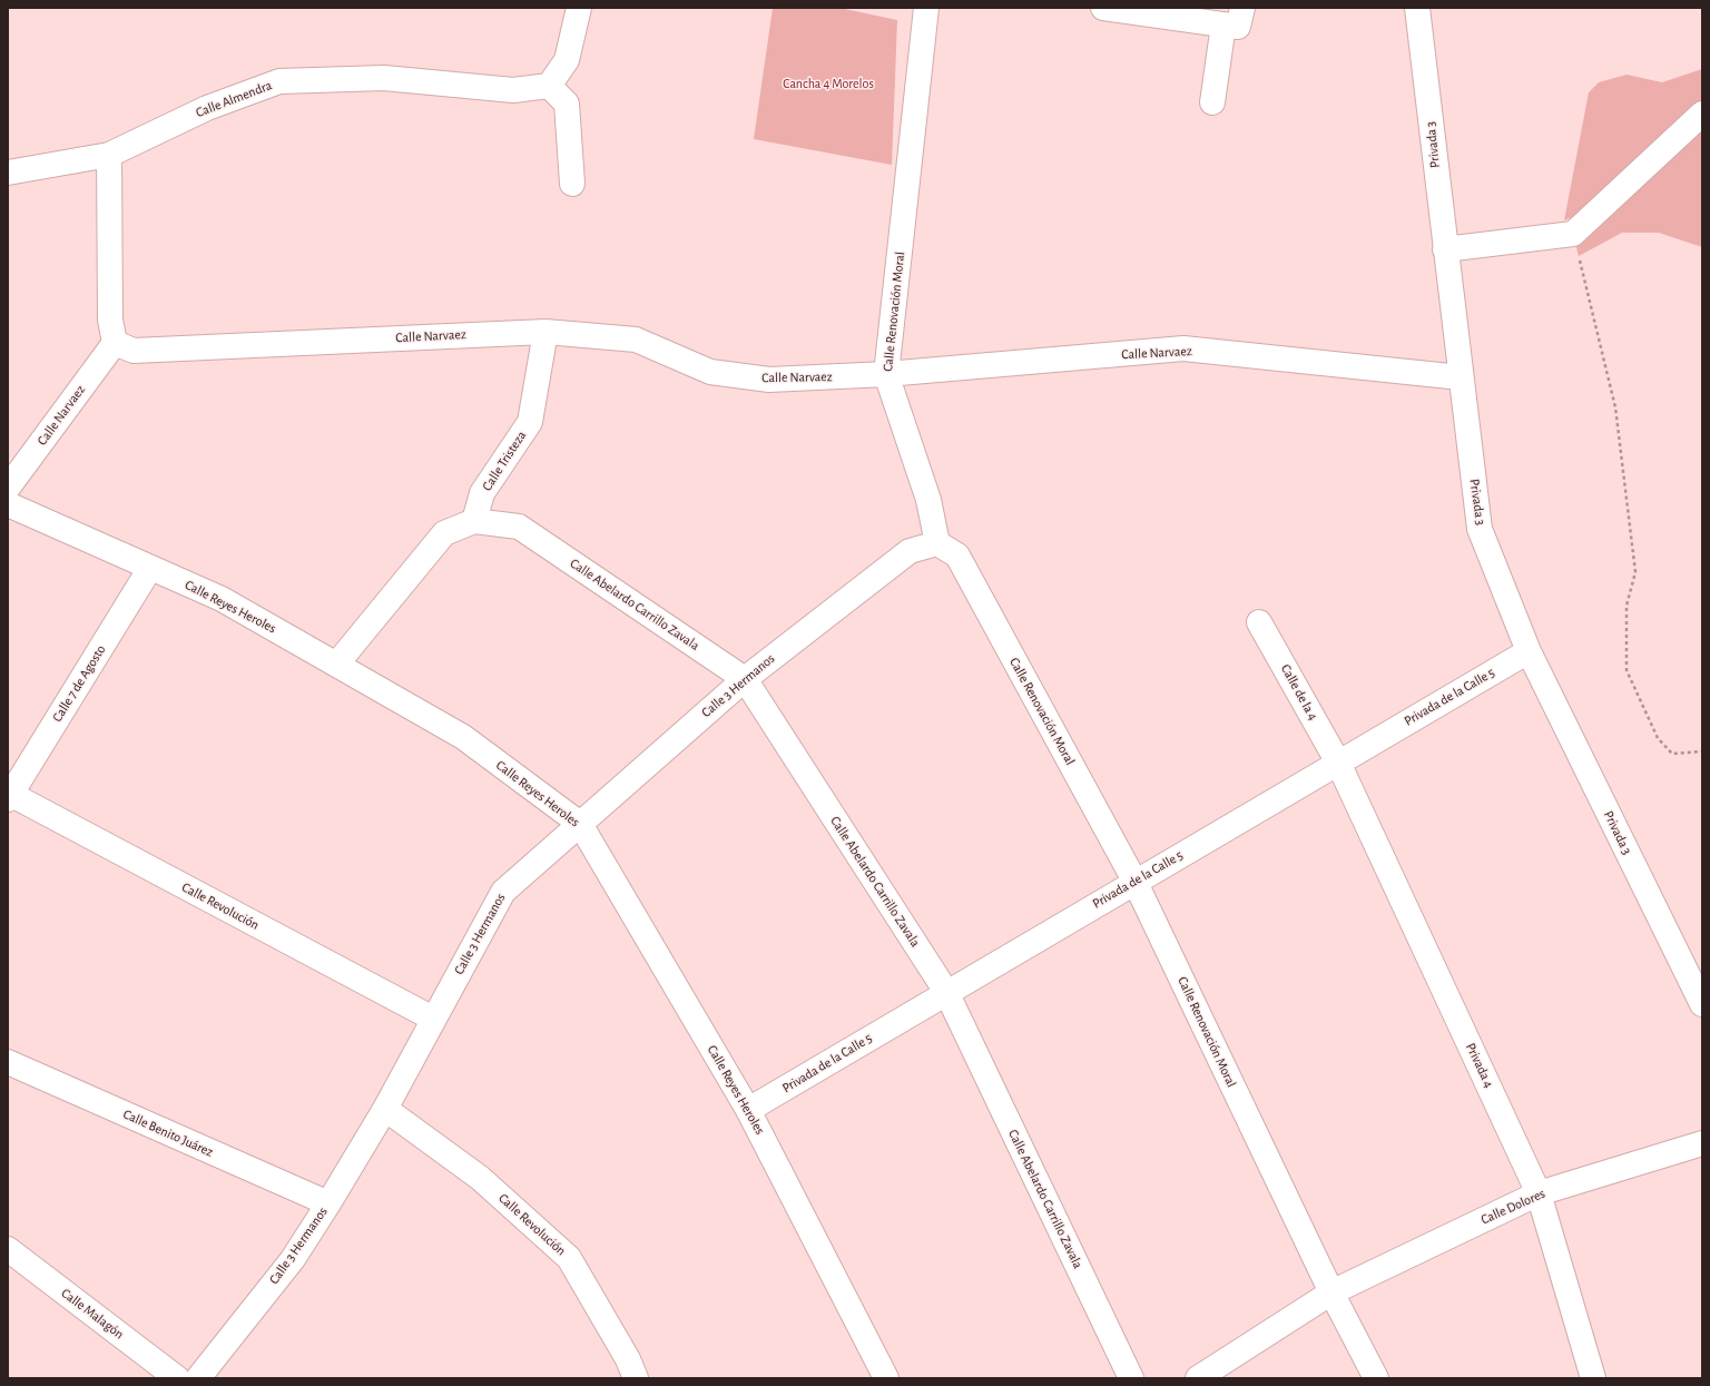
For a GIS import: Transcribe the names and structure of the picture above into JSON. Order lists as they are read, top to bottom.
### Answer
{
  "streets": {
    "street": [
      "Calle Almendra",
      "Privada 3",
      "Calle Renovación Moral",
      "Calle Narvaez",
      "Calle Tristeza",
      "Calle Abelardo Carrillo Zavala",
      "Calle Reyes Heroles",
      "Calle 7 de Agosto",
      "Calle 3 Hermanos",
      "Calle de la 4",
      "Privada de la Calle 5",
      "Calle Revolución",
      "Privada 4",
      "Calle Benito Juárez",
      "Calle Dolores",
      "Calle Malagón"
    ]
  },
  "crossings": [
    ["Privada 3", "Calle Narvaez"],
    ["Privada 3", "Privada de la Calle 5"],
    ["Calle Renovación Moral", "Calle Narvaez"],
    ["Calle Renovación Moral", "Calle 3 Hermanos"],
    ["Calle Renovación Moral", "Privada de la Calle 5"],
    ["Calle Renovación Moral", "Calle Dolores"],
    ["Calle Narvaez", "Calle Tristeza"],
    ["Calle Tristeza", "Calle Abelardo Carrillo Zavala"],
    ["Calle Abelardo Carrillo Zavala", "Calle 3 Hermanos"],
    ["Calle Abelardo Carrillo Zavala", "Privada de la Calle 5"],
    ["Calle Reyes Heroles", "Calle 7 de Agosto"],
    ["Calle Reyes Heroles", "Calle 3 Hermanos"],
    ["Calle Reyes Heroles", "Privada de la Calle 5"],
    ["Calle 7 de Agosto", "Calle Revolución"],
    ["Calle 3 Hermanos", "Calle Revolución"],
    ["Calle 3 Hermanos", "Calle Benito Juárez"],
    ["Calle de la 4", "Privada de la Calle 5"],
    ["Calle de la 4", "Privada 4"],
    ["Privada de la Calle 5", "Privada 4"],
    ["Privada 4", "Calle Dolores"]
  ],
  "parks": ["Cancha 4 Morelos"]
}
